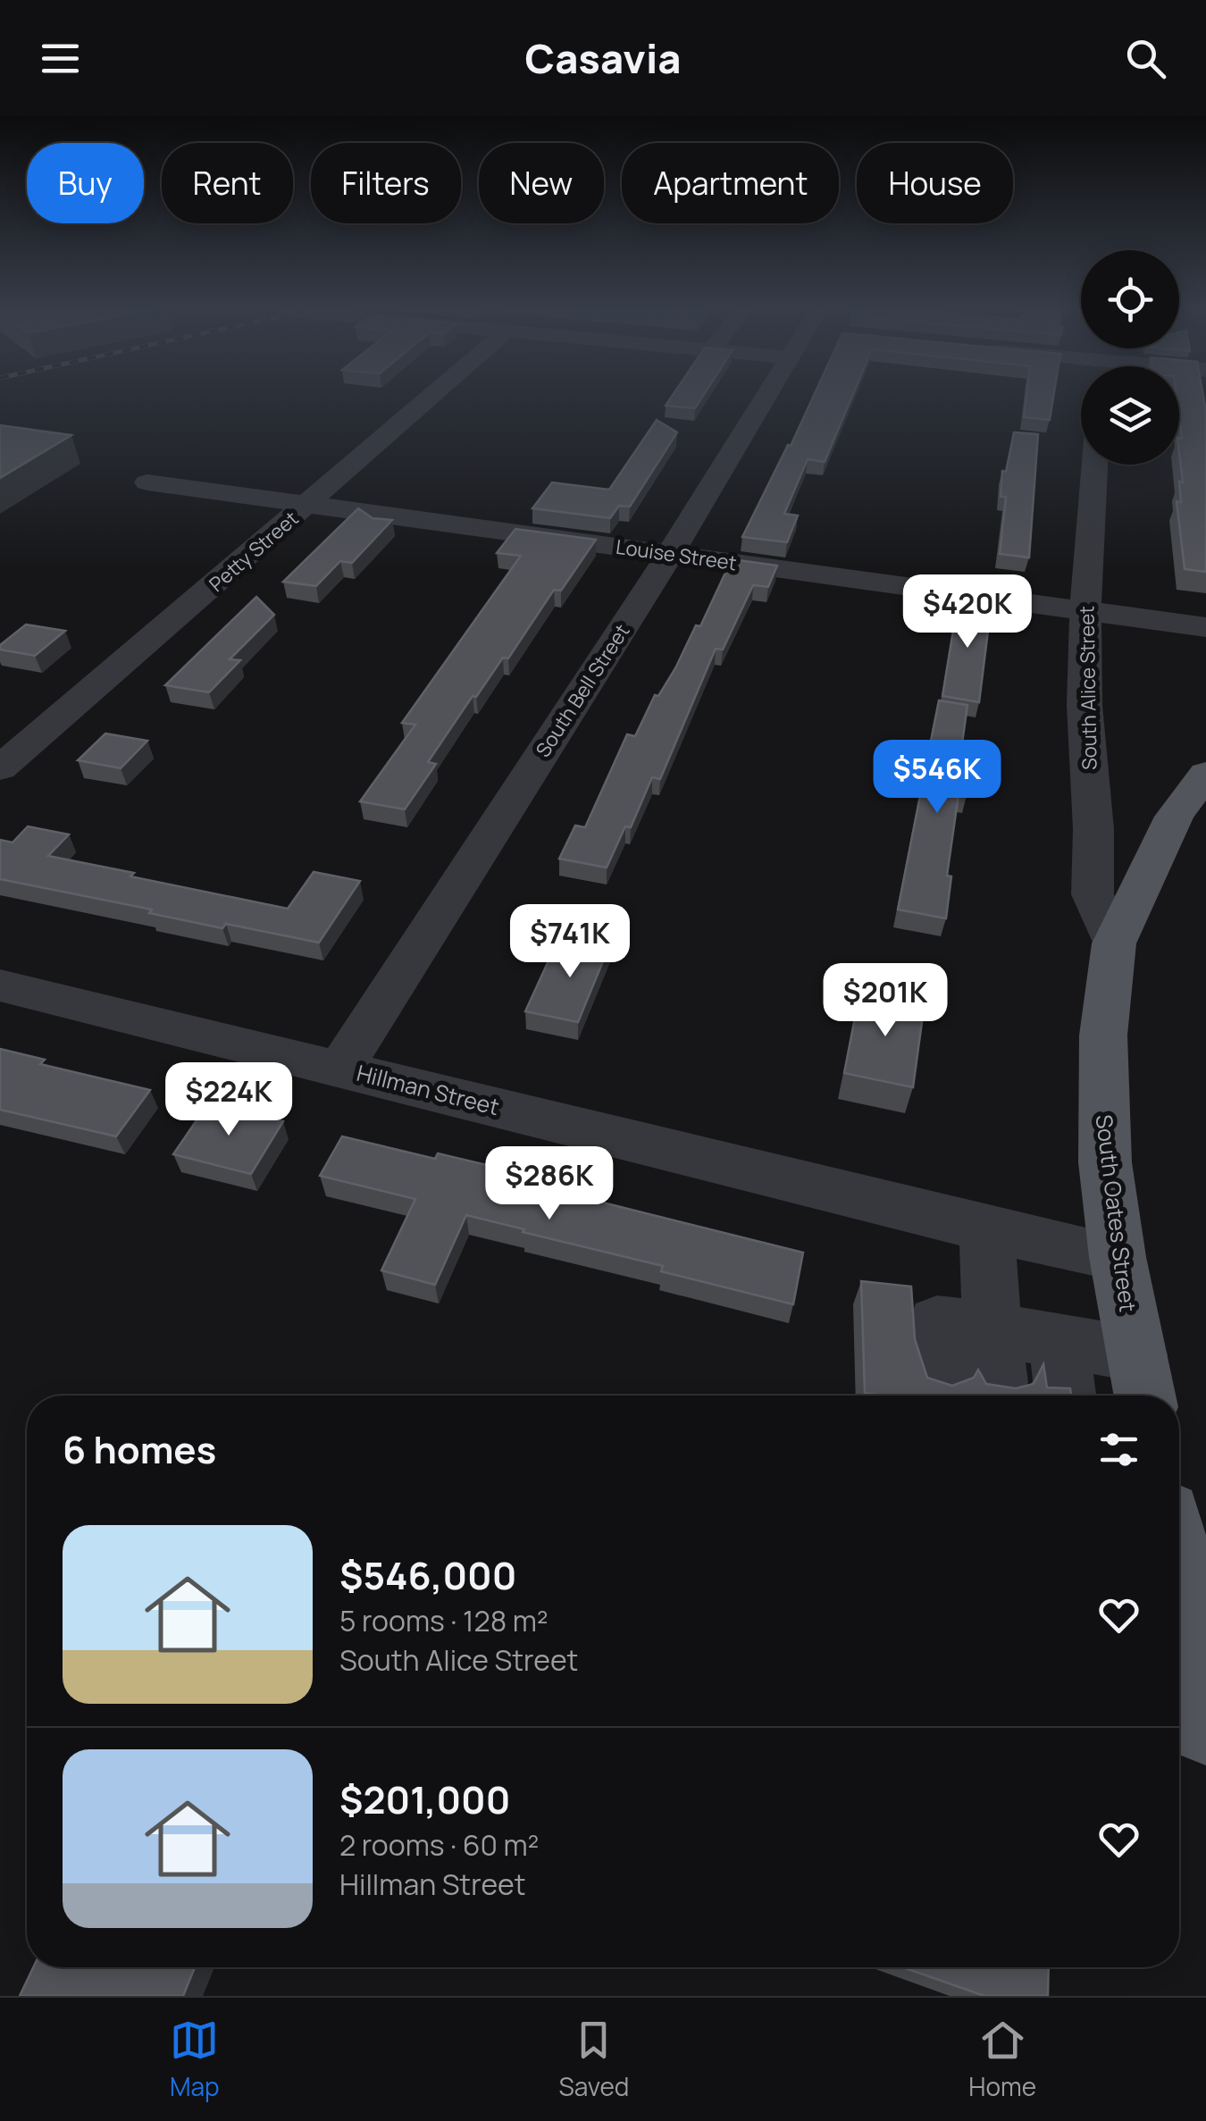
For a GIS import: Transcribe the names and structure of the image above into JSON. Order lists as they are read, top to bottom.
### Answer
{
  "streets": {
    "main road": ["South Oates Street"],
    "street": [
      "Petty Street",
      "Louise Street",
      "South Alice Street",
      "South Bell Street",
      "Hillman Street"
    ]
  },
  "crossings": [
    ["Petty Street", "Louise Street"],
    ["Louise Street", "South Alice Street"],
    ["Louise Street", "South Bell Street"],
    ["South Alice Street", "South Oates Street"],
    ["South Bell Street", "Hillman Street"],
    ["Hillman Street", "South Oates Street"]
  ],
  "page": {
    "header": "Casavia",
    "chip": [
      "Buy",
      "Rent",
      "Filters",
      "New",
      "Apartment",
      "House"
    ],
    "price": [
      "$420K",
      "$546K",
      "$741K",
      "$201K",
      "$224K",
      "$286K"
    ],
    "heading": "6 homes",
    "list": [
      {
        "name": "$546,000",
        "note": "5 rooms · 128 m² · South Alice Street"
      },
      {
        "name": "$201,000",
        "note": "2 rooms · 60 m² · Hillman Street"
      }
    ],
    "tabs": ["Map", "Saved", "Home"]
  }
}
